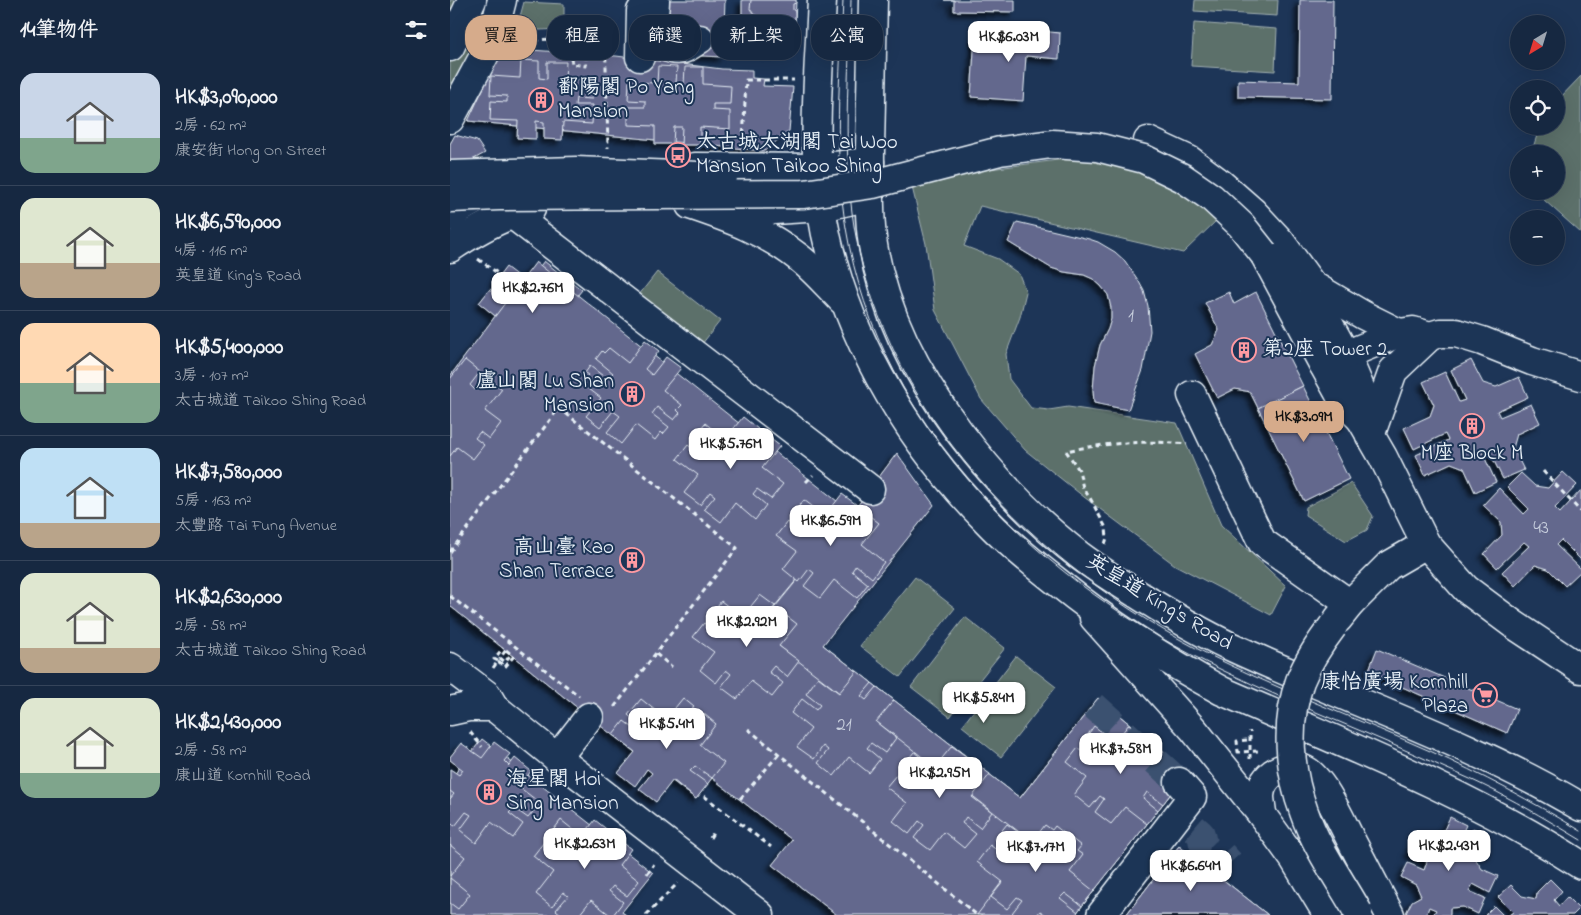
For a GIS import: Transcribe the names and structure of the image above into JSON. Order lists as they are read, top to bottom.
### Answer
{
  "streets": {
    "main road": ["英皇道 King's Road"]
  },
  "places": {
    "building": [
      "鄱陽閣 Po Yang Mansion",
      "第2座 Tower 2",
      "盧山閣 Lu Shan Mansion",
      "M座 Block M",
      "高山臺 Kao Shan Terrace",
      "海星閣 Hoi Sing Mansion"
    ],
    "bus stop": ["太古城太湖閣 Tai Woo Mansion Taikoo Shing"],
    "supermarket": ["康怡廣場 Kornhill Plaza"]
  },
  "house_numbers": ["1", "43", "21"],
  "north": "bottom left",
  "page": {
    "heading": "14筆物件",
    "map_buttons": ["+", "−"],
    "chip": [
      "買屋",
      "租屋",
      "篩選",
      "新上架",
      "公寓"
    ],
    "price": [
      "HK$6.03M",
      "HK$2.76M",
      "HK$3.09M",
      "HK$5.76M",
      "HK$6.59M",
      "HK$2.92M",
      "HK$5.84M",
      "HK$5.4M",
      "HK$7.58M",
      "HK$2.95M",
      "HK$2.63M",
      "HK$2.43M",
      "HK$7.17M",
      "HK$6.64M"
    ],
    "list": [
      {
        "name": "HK$3,090,000",
        "note": "2房 · 62 m² · 康安街 Hong On Street"
      },
      {
        "name": "HK$6,590,000",
        "note": "4房 · 116 m² · 英皇道 King's Road"
      },
      {
        "name": "HK$5,400,000",
        "note": "3房 · 107 m² · 太古城道 Taikoo Shing Road"
      },
      {
        "name": "HK$7,580,000",
        "note": "5房 · 163 m² · 太豐路 Tai Fung Avenue"
      },
      {
        "name": "HK$2,630,000",
        "note": "2房 · 58 m² · 太古城道 Taikoo Shing Road"
      },
      {
        "name": "HK$2,430,000",
        "note": "2房 · 58 m² · 康山道 Kornhill Road"
      }
    ]
  }
}
